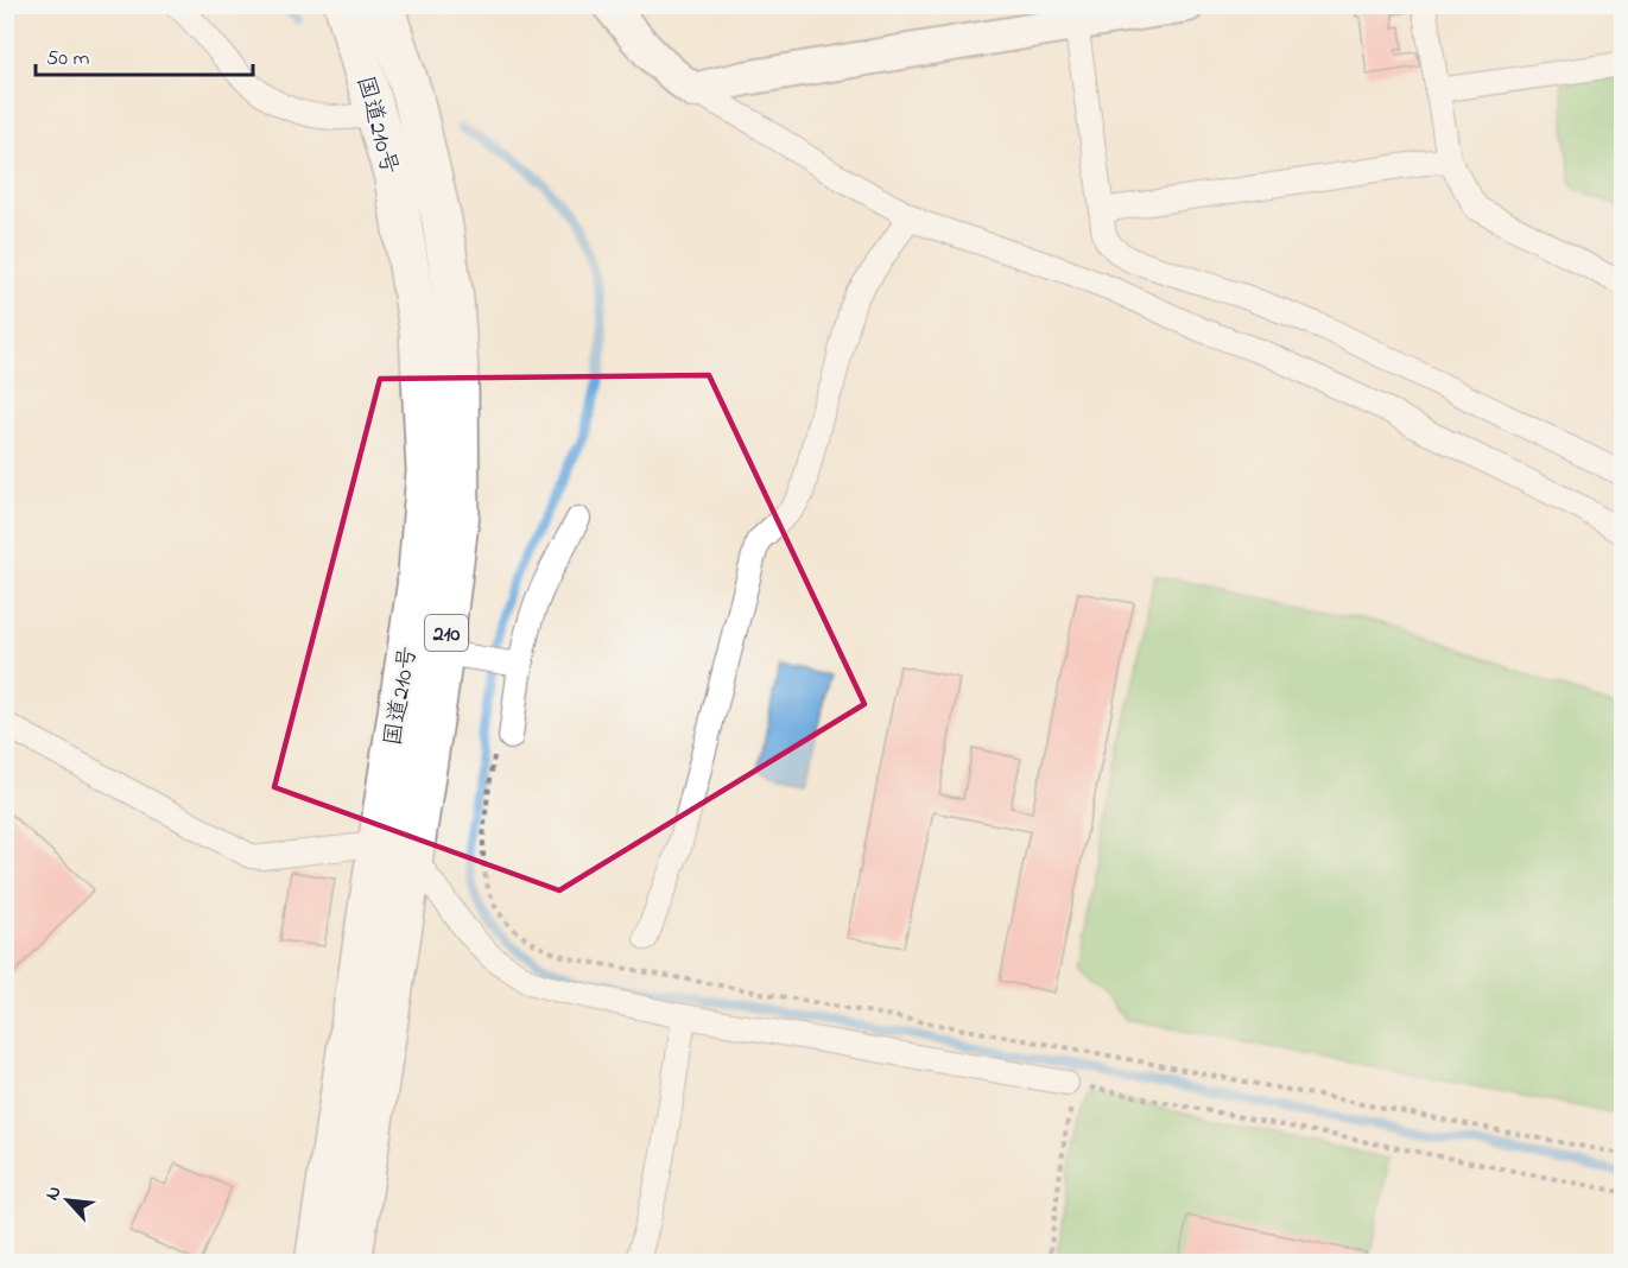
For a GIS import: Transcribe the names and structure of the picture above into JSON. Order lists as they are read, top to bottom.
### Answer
{
  "streets": {
    "highway": ["国道210号", "210"]
  },
  "scale_bar": "50 m",
  "north": "top left"
}
